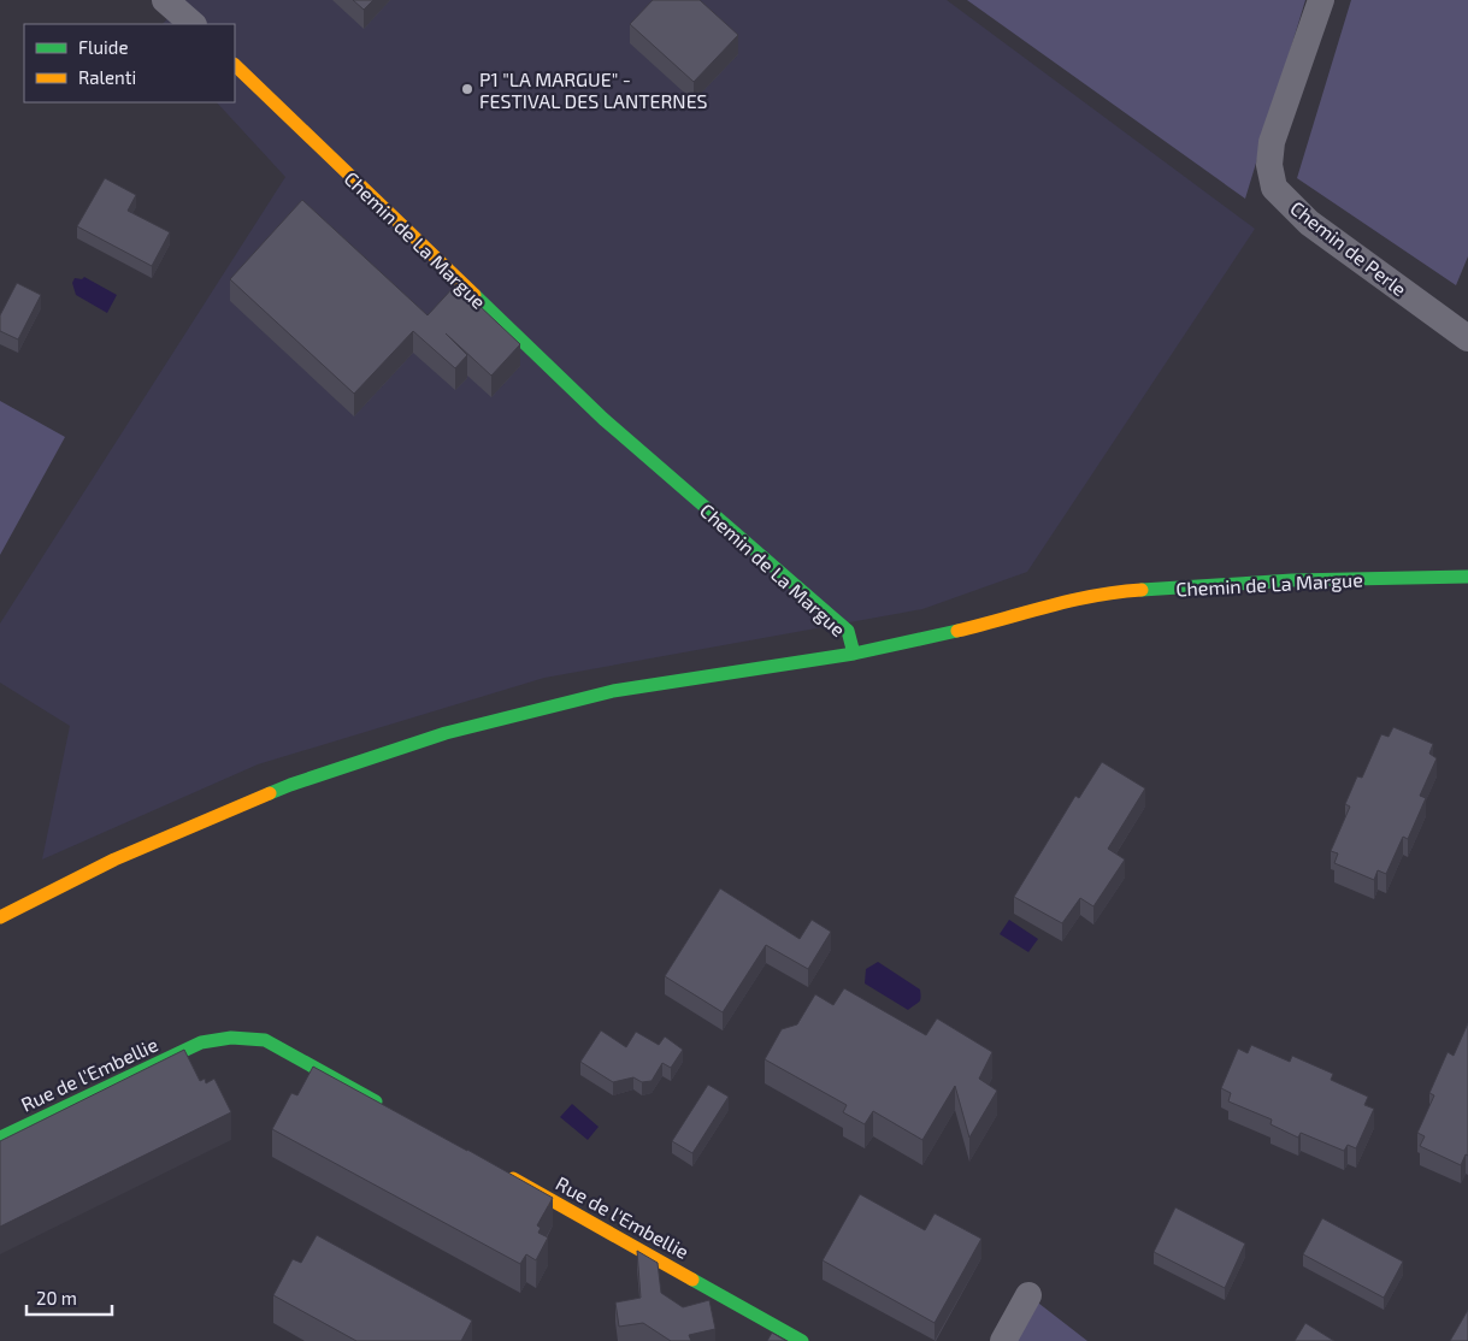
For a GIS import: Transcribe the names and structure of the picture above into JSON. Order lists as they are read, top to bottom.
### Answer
{
  "streets": {
    "street": ["Chemin de La Margue", "Chemin de Perle", "Rue de l'Embellie"]
  },
  "places": ["P1 \"LA MARGUE\" - FESTIVAL DES LANTERNES"],
  "legend": ["Fluide", "Ralenti"],
  "scale_bar": "20 m"
}
